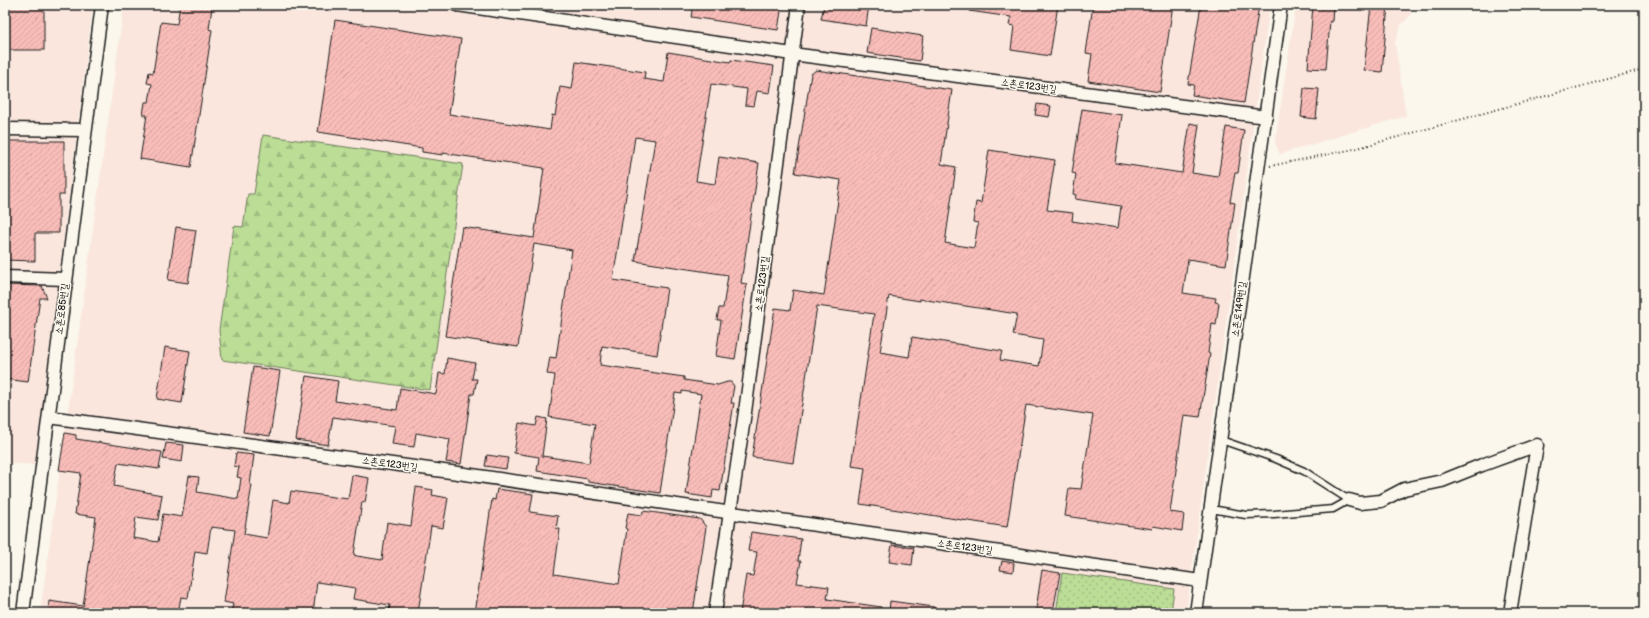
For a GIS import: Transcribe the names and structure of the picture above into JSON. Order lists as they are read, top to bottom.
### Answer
{
  "streets": {
    "street": ["소촌로123번길", "소촌로85번길", "소촌로149번길"]
  },
  "crossings": [
    ["소촌로123번길", "소촌로85번길"],
    ["소촌로123번길", "소촌로149번길"]
  ]
}
